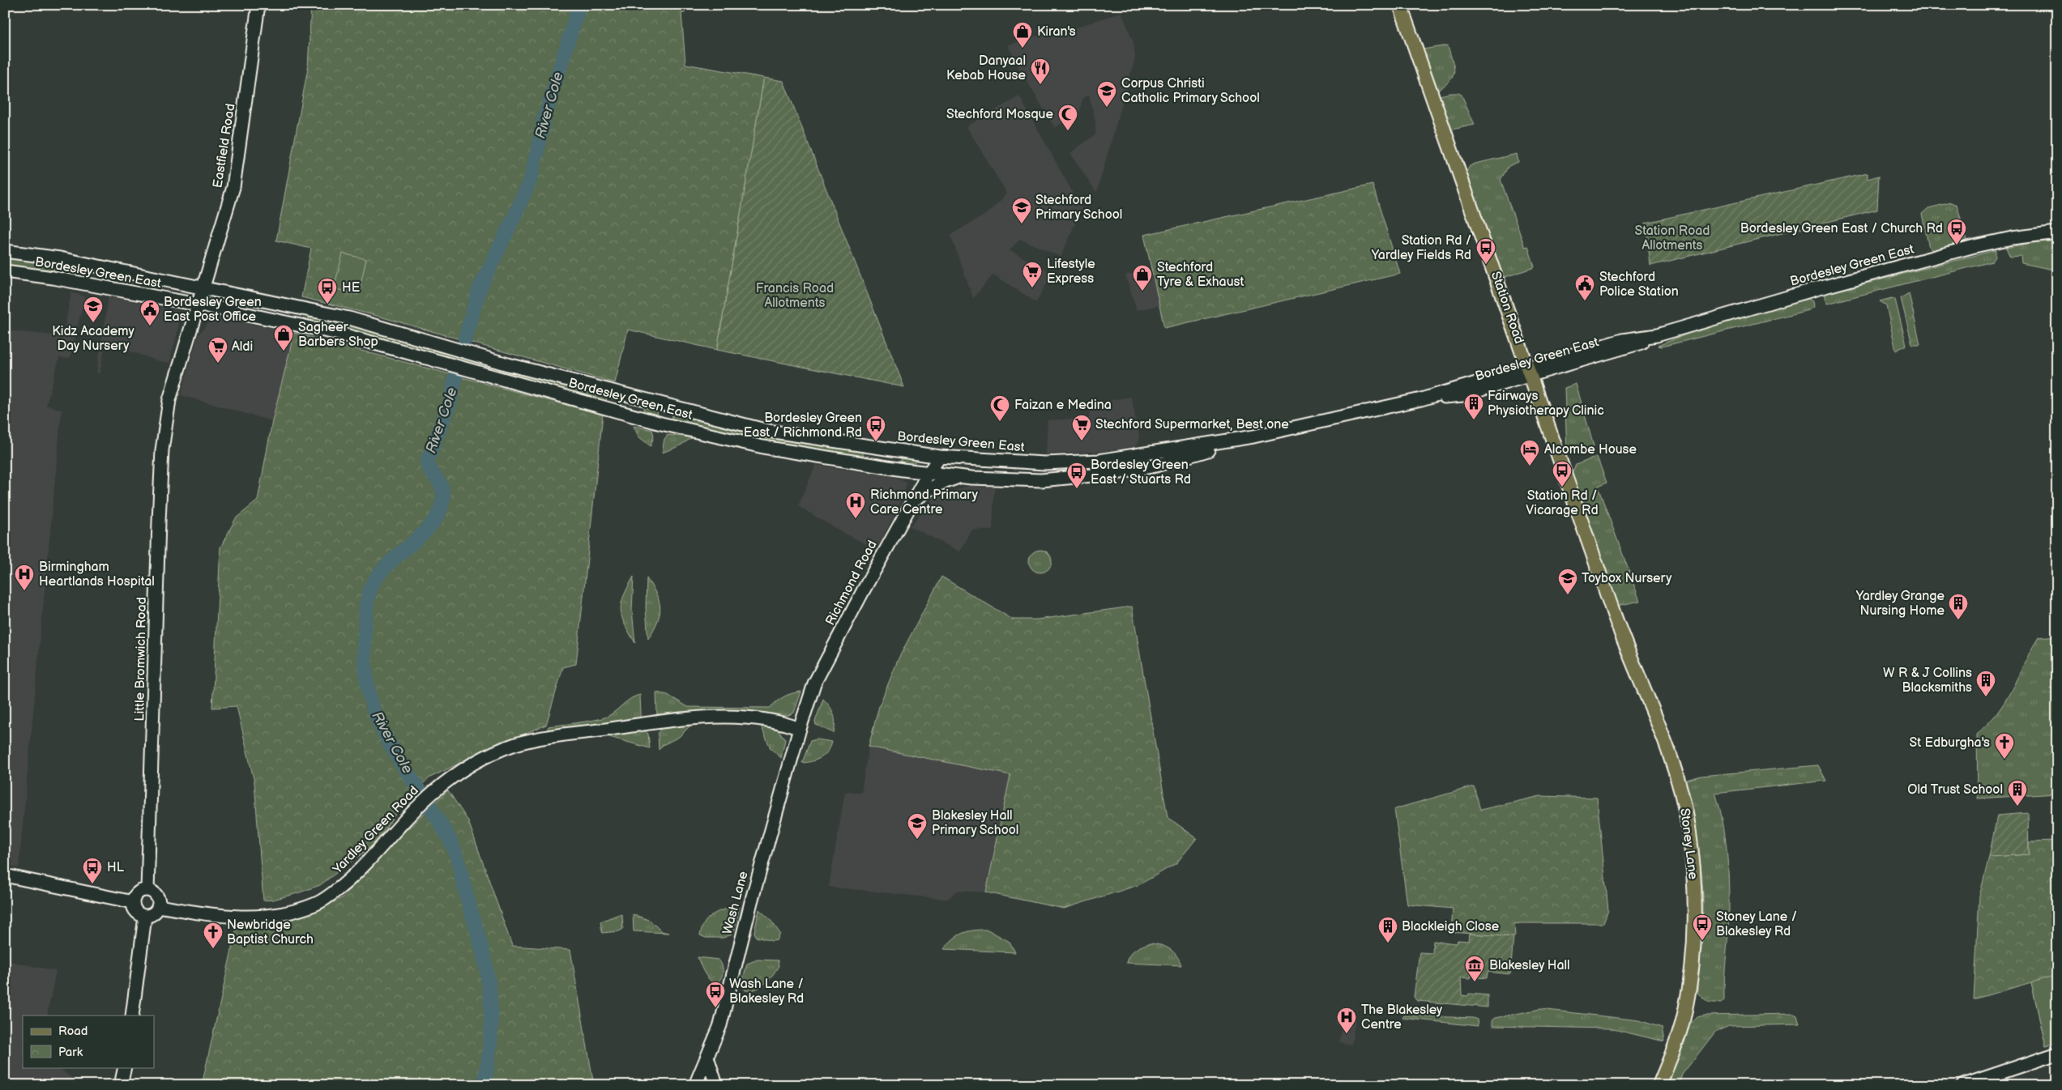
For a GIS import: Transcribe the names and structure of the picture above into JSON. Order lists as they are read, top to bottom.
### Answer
{
  "streets": {
    "main road": ["Station Road", "Stoney Lane"],
    "street": [
      "Eastfield Road",
      "Bordesley Green East",
      "Richmond Road",
      "Little Bromwich Road",
      "Yardley Green Road",
      "Wash Lane"
    ]
  },
  "crossings": [
    ["Eastfield Road", "Bordesley Green East"],
    ["Eastfield Road", "Little Bromwich Road"],
    ["Bordesley Green East", "Station Road"],
    ["Bordesley Green East", "Richmond Road"],
    ["Bordesley Green East", "Little Bromwich Road"],
    ["Station Road", "Stoney Lane"],
    ["Richmond Road", "Yardley Green Road"],
    ["Richmond Road", "Wash Lane"],
    ["Little Bromwich Road", "Yardley Green Road"],
    ["Yardley Green Road", "Wash Lane"]
  ],
  "water": ["River Cole"],
  "parks": ["Station Road Allotments", "Francis Road Allotments"],
  "places": {
    "shop": ["Kiran's", "Stechford Tyre & Exhaust", "Sagheer Barbers Shop"],
    "restaurant": ["Danyaal Kebab House"],
    "school or university": [
      "Corpus Christi Catholic Primary School",
      "Stechford Primary School",
      "Kidz Academy Day Nursery",
      "Toybox Nursery",
      "Blakesley Hall Primary School"
    ],
    "mosque": ["Stechford Mosque", "Faizan e Medina"],
    "bus stop": [
      "Bordesley Green East / Church Rd",
      "Station Rd / Yardley Fields Rd",
      "HE",
      "Bordesley Green East / Richmond Rd",
      "Station Rd / Vicarage Rd",
      "Bordesley Green East / Stuarts Rd",
      "HL",
      "Stoney Lane / Blakesley Rd",
      "Wash Lane / Blakesley Rd"
    ],
    "supermarket": ["Lifestyle Express", "Aldi", "Stechford Supermarket, Best one"],
    "public building": ["Stechford Police Station", "Bordesley Green East Post Office"],
    "building": [
      "Fairways Physiotherapy Clinic",
      "Yardley Grange Nursing Home",
      "W R & J Collins Blacksmiths",
      "Old Trust School",
      "Blackleigh Close"
    ],
    "hotel": ["Alcombe House"],
    "hospital": ["Richmond Primary Care Centre", "Birmingham Heartlands Hospital", "The Blakesley Centre"],
    "church": ["St Edburgha's", "Newbridge Baptist Church"],
    "museum": ["Blakesley Hall"]
  },
  "legend": ["Road", "Park"]
}
